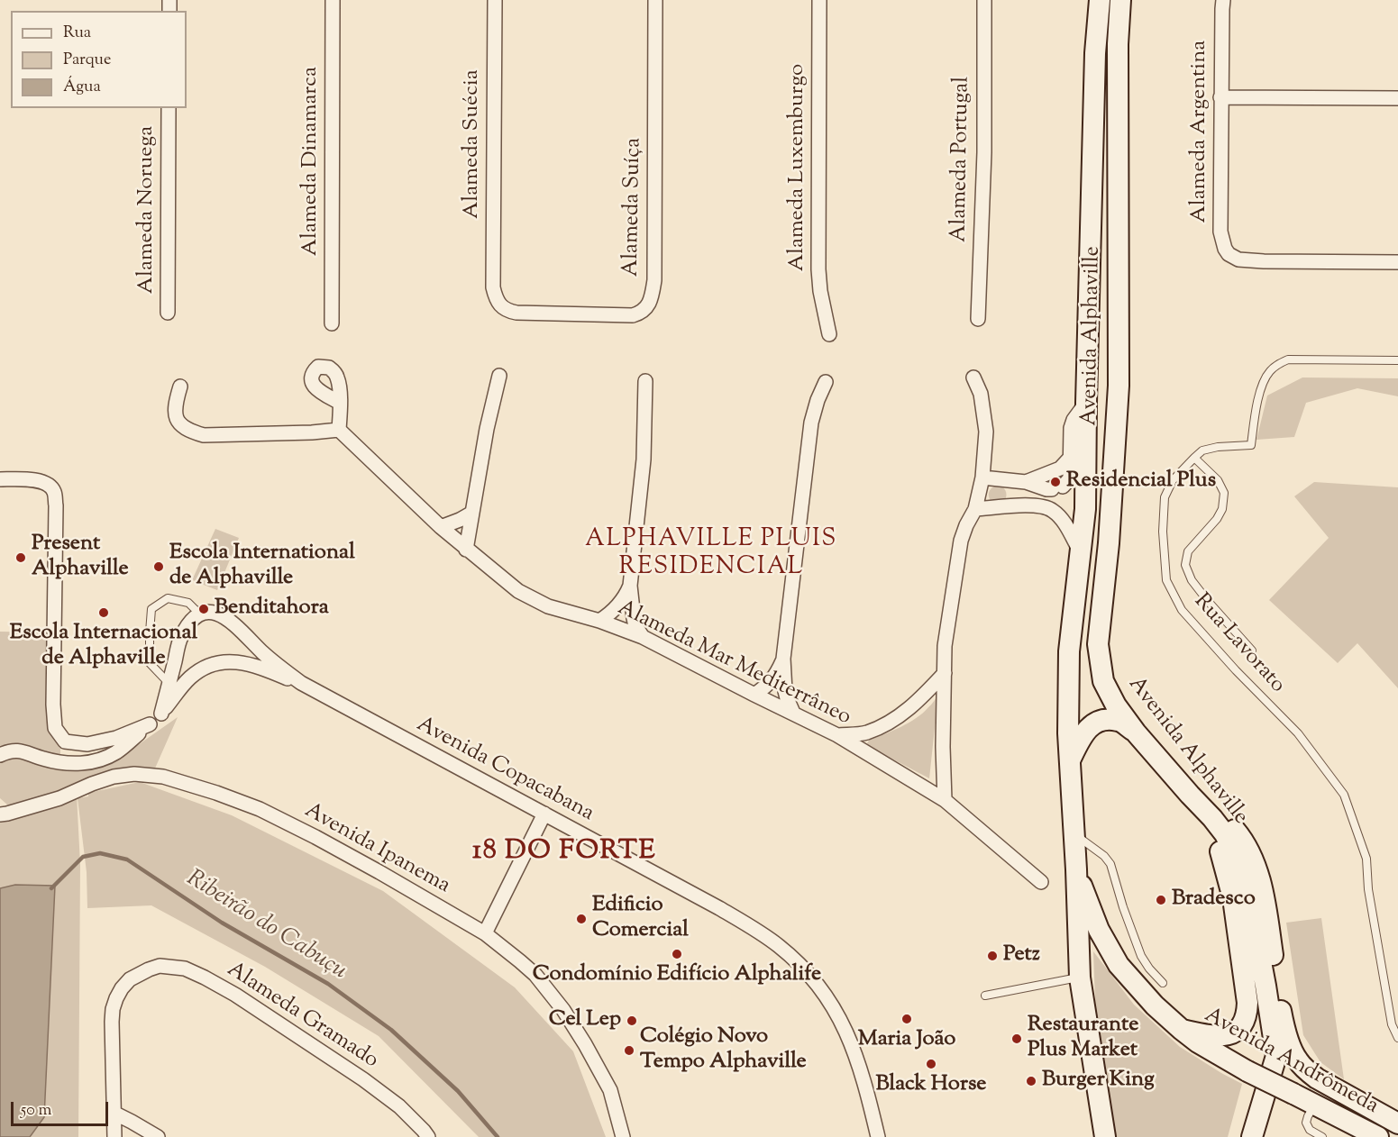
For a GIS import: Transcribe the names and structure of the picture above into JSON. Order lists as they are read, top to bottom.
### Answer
{
  "streets": {
    "main road": ["Avenida Alphaville", "Avenida Andrômeda"],
    "street": [
      "Alameda Argentina",
      "Alameda Suécia",
      "Alameda Portugal",
      "Alameda Dinamarca",
      "Alameda Luxemburgo",
      "Alameda Suíça",
      "Alameda Noruega",
      "Alameda Mar Mediterrâneo",
      "Avenida Copacabana",
      "Avenida Ipanema",
      "Alameda Gramado"
    ],
    "lane": ["Rua Lavorato"]
  },
  "crossings": [
    ["Alameda Suécia", "Alameda Suíça"],
    ["Avenida Alphaville", "Avenida Andrômeda"]
  ],
  "districts": ["ALPHAVILLE PLUIS RESIDENCIAL", "18 DO FORTE"],
  "water": ["Ribeirão do Cabuçu"],
  "places": [
    "Residencial Plus",
    "Present Alphaville",
    "Escola International de Alphaville",
    "Benditahora",
    "Escola Internacional de Alphaville",
    "Bradesco",
    "Edificio Comercial",
    "Condomínio Edifício Alphalife",
    "Petz",
    "Maria João",
    "Cel Lep",
    "Restaurante Plus Market",
    "Colégio Novo Tempo Alphaville",
    "Black Horse",
    "Burger King"
  ],
  "legend": ["Rua", "Parque", "Água"],
  "scale_bar": "50 m"
}
